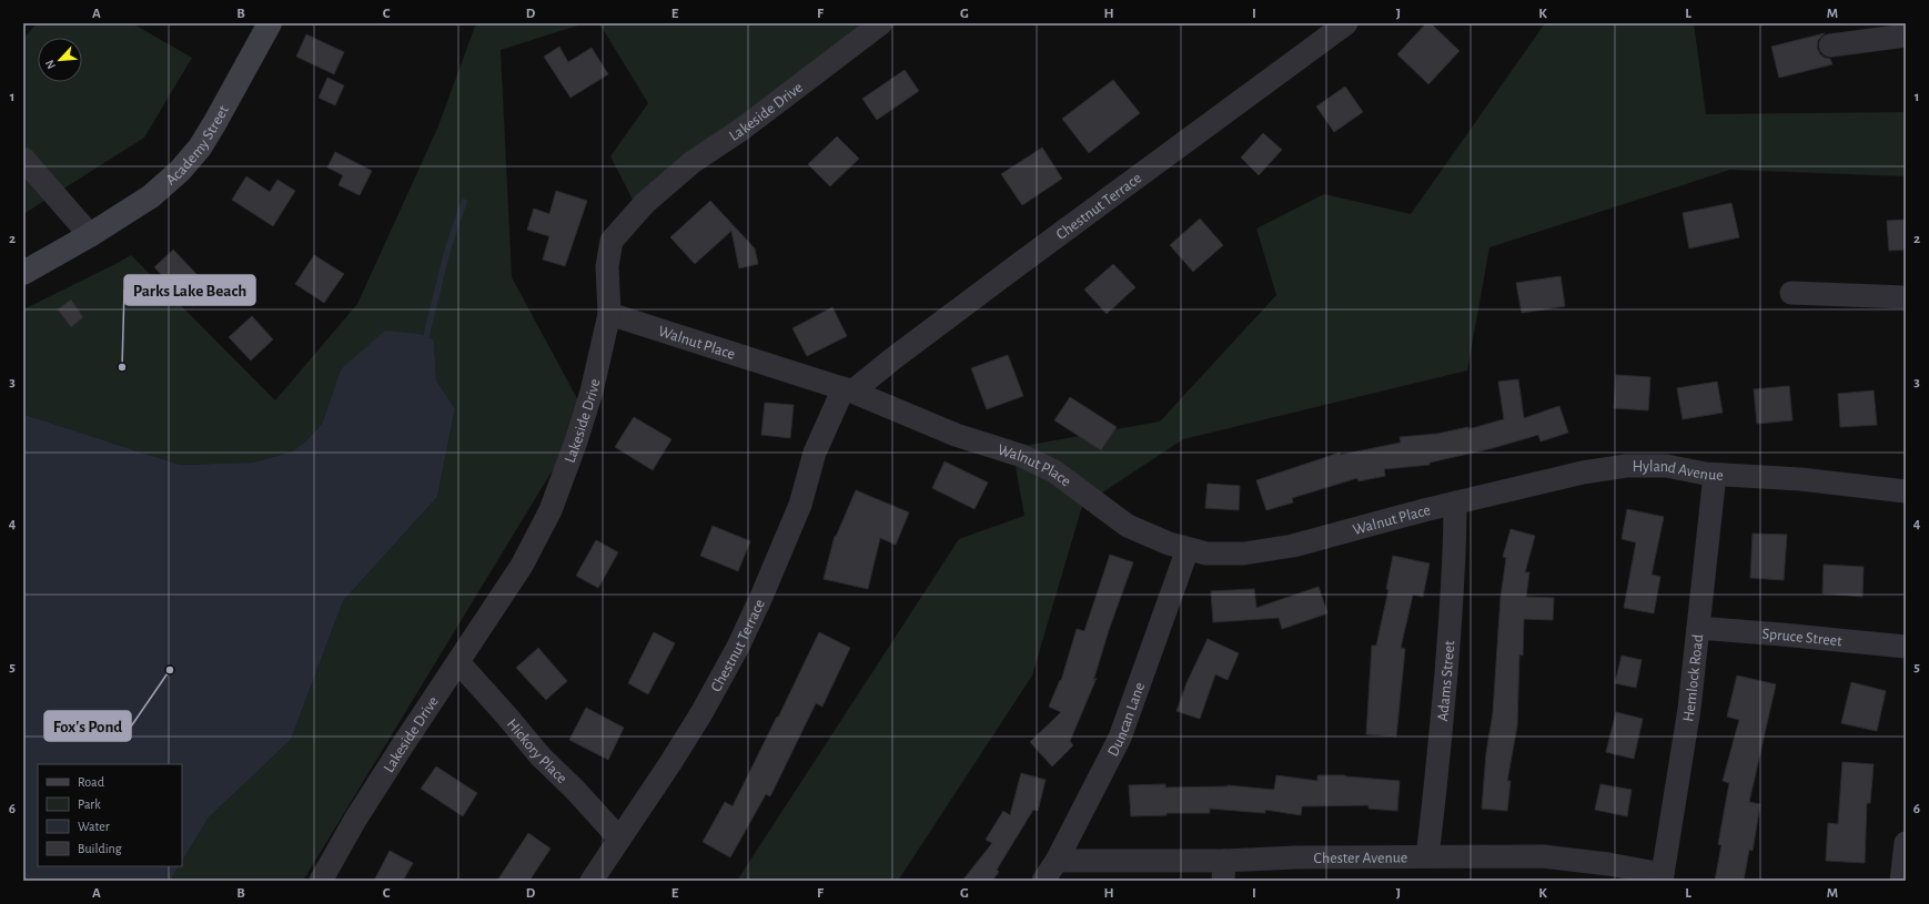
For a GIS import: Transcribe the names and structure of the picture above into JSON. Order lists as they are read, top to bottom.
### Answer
{
  "streets": {
    "street": [
      "Lakeside Drive",
      "Academy Street",
      "Chestnut Terrace",
      "Walnut Place",
      "Hyland Avenue",
      "Spruce Street",
      "Hemlock Road",
      "Adams Street",
      "Duncan Lane",
      "Hickory Place",
      "Chester Avenue"
    ]
  },
  "crossings": [
    ["Lakeside Drive", "Walnut Place"],
    ["Lakeside Drive", "Hickory Place"],
    ["Chestnut Terrace", "Walnut Place"],
    ["Chestnut Terrace", "Hickory Place"],
    ["Walnut Place", "Hyland Avenue"],
    ["Walnut Place", "Adams Street"],
    ["Walnut Place", "Duncan Lane"],
    ["Hyland Avenue", "Hemlock Road"],
    ["Hyland Avenue", "Adams Street"],
    ["Spruce Street", "Hemlock Road"],
    ["Hemlock Road", "Chester Avenue"],
    ["Adams Street", "Chester Avenue"],
    ["Duncan Lane", "Chester Avenue"]
  ],
  "places": ["Parks Lake Beach", "Fox's Pond"],
  "legend": [
    "Road",
    "Park",
    "Water",
    "Building"
  ],
  "north": "bottom left",
  "grid": {
    "columns": [
      "A",
      "B",
      "C",
      "D",
      "E",
      "F",
      "G",
      "H",
      "I",
      "J",
      "K",
      "L",
      "M"
    ],
    "rows": [
      "1",
      "2",
      "3",
      "4",
      "5",
      "6"
    ]
  }
}
